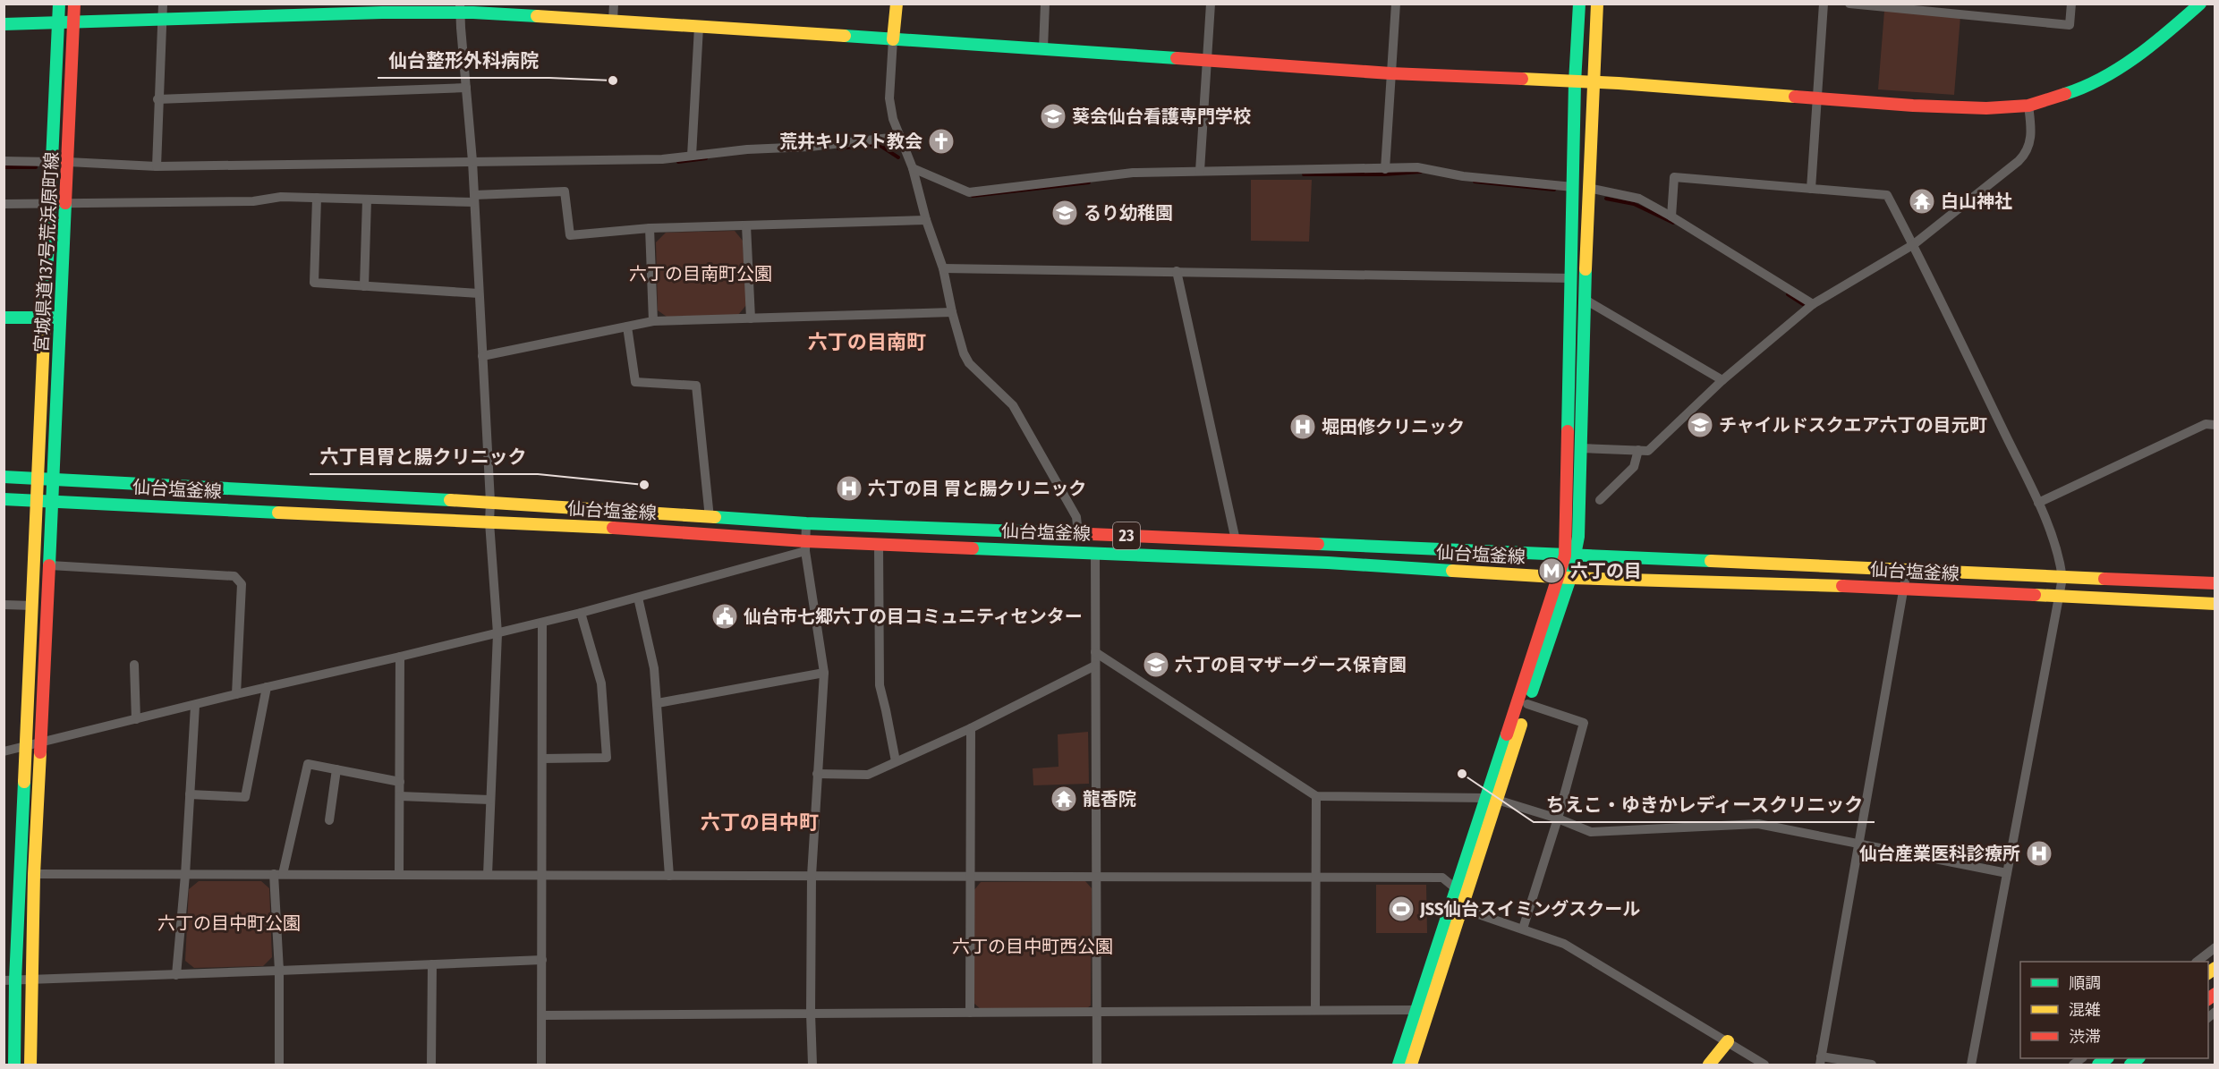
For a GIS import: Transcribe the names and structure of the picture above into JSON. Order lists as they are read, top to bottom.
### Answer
{
  "streets": {
    "main road": ["宮城県道137号荒浜原町線", "仙台塩釜線", "23"]
  },
  "crossings": [
    ["宮城県道137号荒浜原町線", "仙台塩釜線"]
  ],
  "districts": ["六丁の目南町", "六丁の目中町"],
  "parks": ["六丁の目南町公園", "六丁の目中町公園", "六丁の目中町西公園"],
  "places": {
    "other": ["仙台整形外科病院", "六丁目胃と腸クリニック", "ちえこ・ゆきかレディースクリニック"],
    "school or university": [
      "葵会仙台看護専門学校",
      "るり幼稚園",
      "チャイルドスクエア六丁の目元町",
      "六丁の目マザーグース保育園"
    ],
    "church": ["荒井キリスト教会"],
    "temple": ["白山神社", "龍香院"],
    "hospital": ["堀田修クリニック", "六丁の目 胃と腸クリニック", "仙台産業医科診療所"],
    "metro station": ["六丁の目"],
    "public building": ["仙台市七郷六丁の目コミュニティセンター"],
    "sports": ["JSS仙台スイミングスクール"]
  },
  "legend": ["順調", "混雑", "渋滞"]
}
